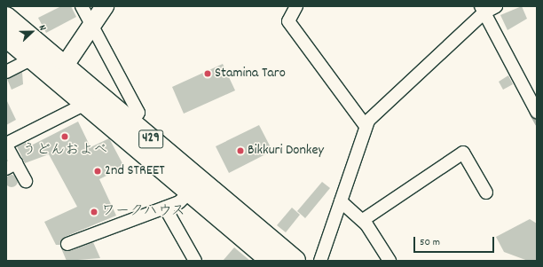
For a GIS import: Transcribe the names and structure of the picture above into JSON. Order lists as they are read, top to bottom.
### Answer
{
  "streets": {
    "highway": ["429"]
  },
  "places": [
    "Stamina Taro",
    "うどんおよべ",
    "Bikkuri Donkey",
    "2nd STREET",
    "ワークハウス"
  ],
  "scale_bar": "50 m",
  "north": "right"
}
